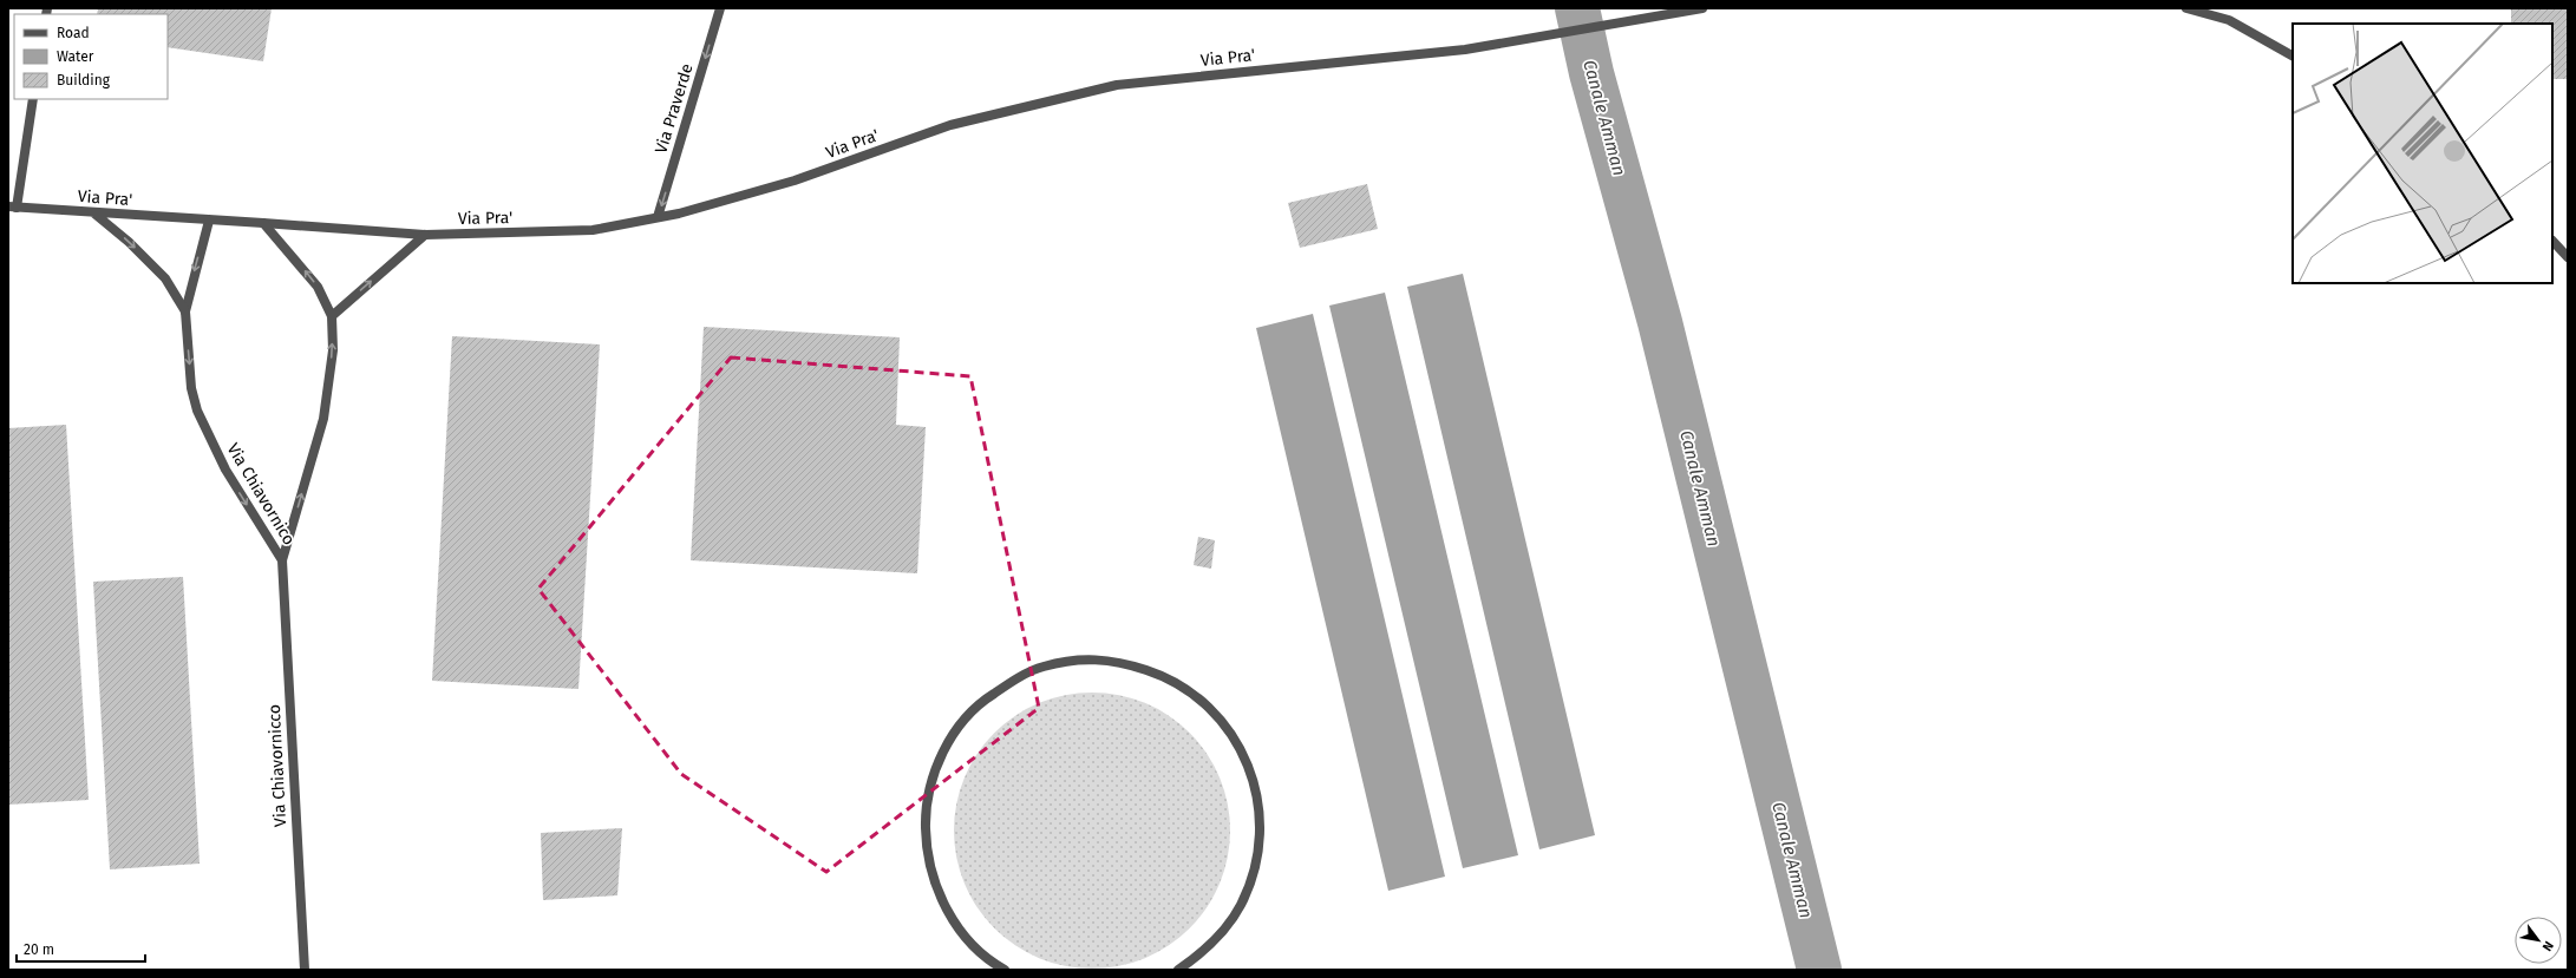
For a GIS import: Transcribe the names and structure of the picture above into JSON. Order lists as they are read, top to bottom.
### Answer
{
  "streets": {
    "street": [
      "Via Pra'",
      "Via Praverde",
      "Via Chiavornico",
      "Via Chiavornicco"
    ]
  },
  "crossings": [
    ["Via Pra'", "Via Praverde"],
    ["Via Pra'", "Via Chiavornico"],
    ["Via Chiavornico", "Via Chiavornicco"]
  ],
  "one_way": ["Via Praverde"],
  "water": ["Canale Amman"],
  "legend": ["Road", "Water", "Building"],
  "scale_bar": "20 m",
  "north": "bottom right"
}
